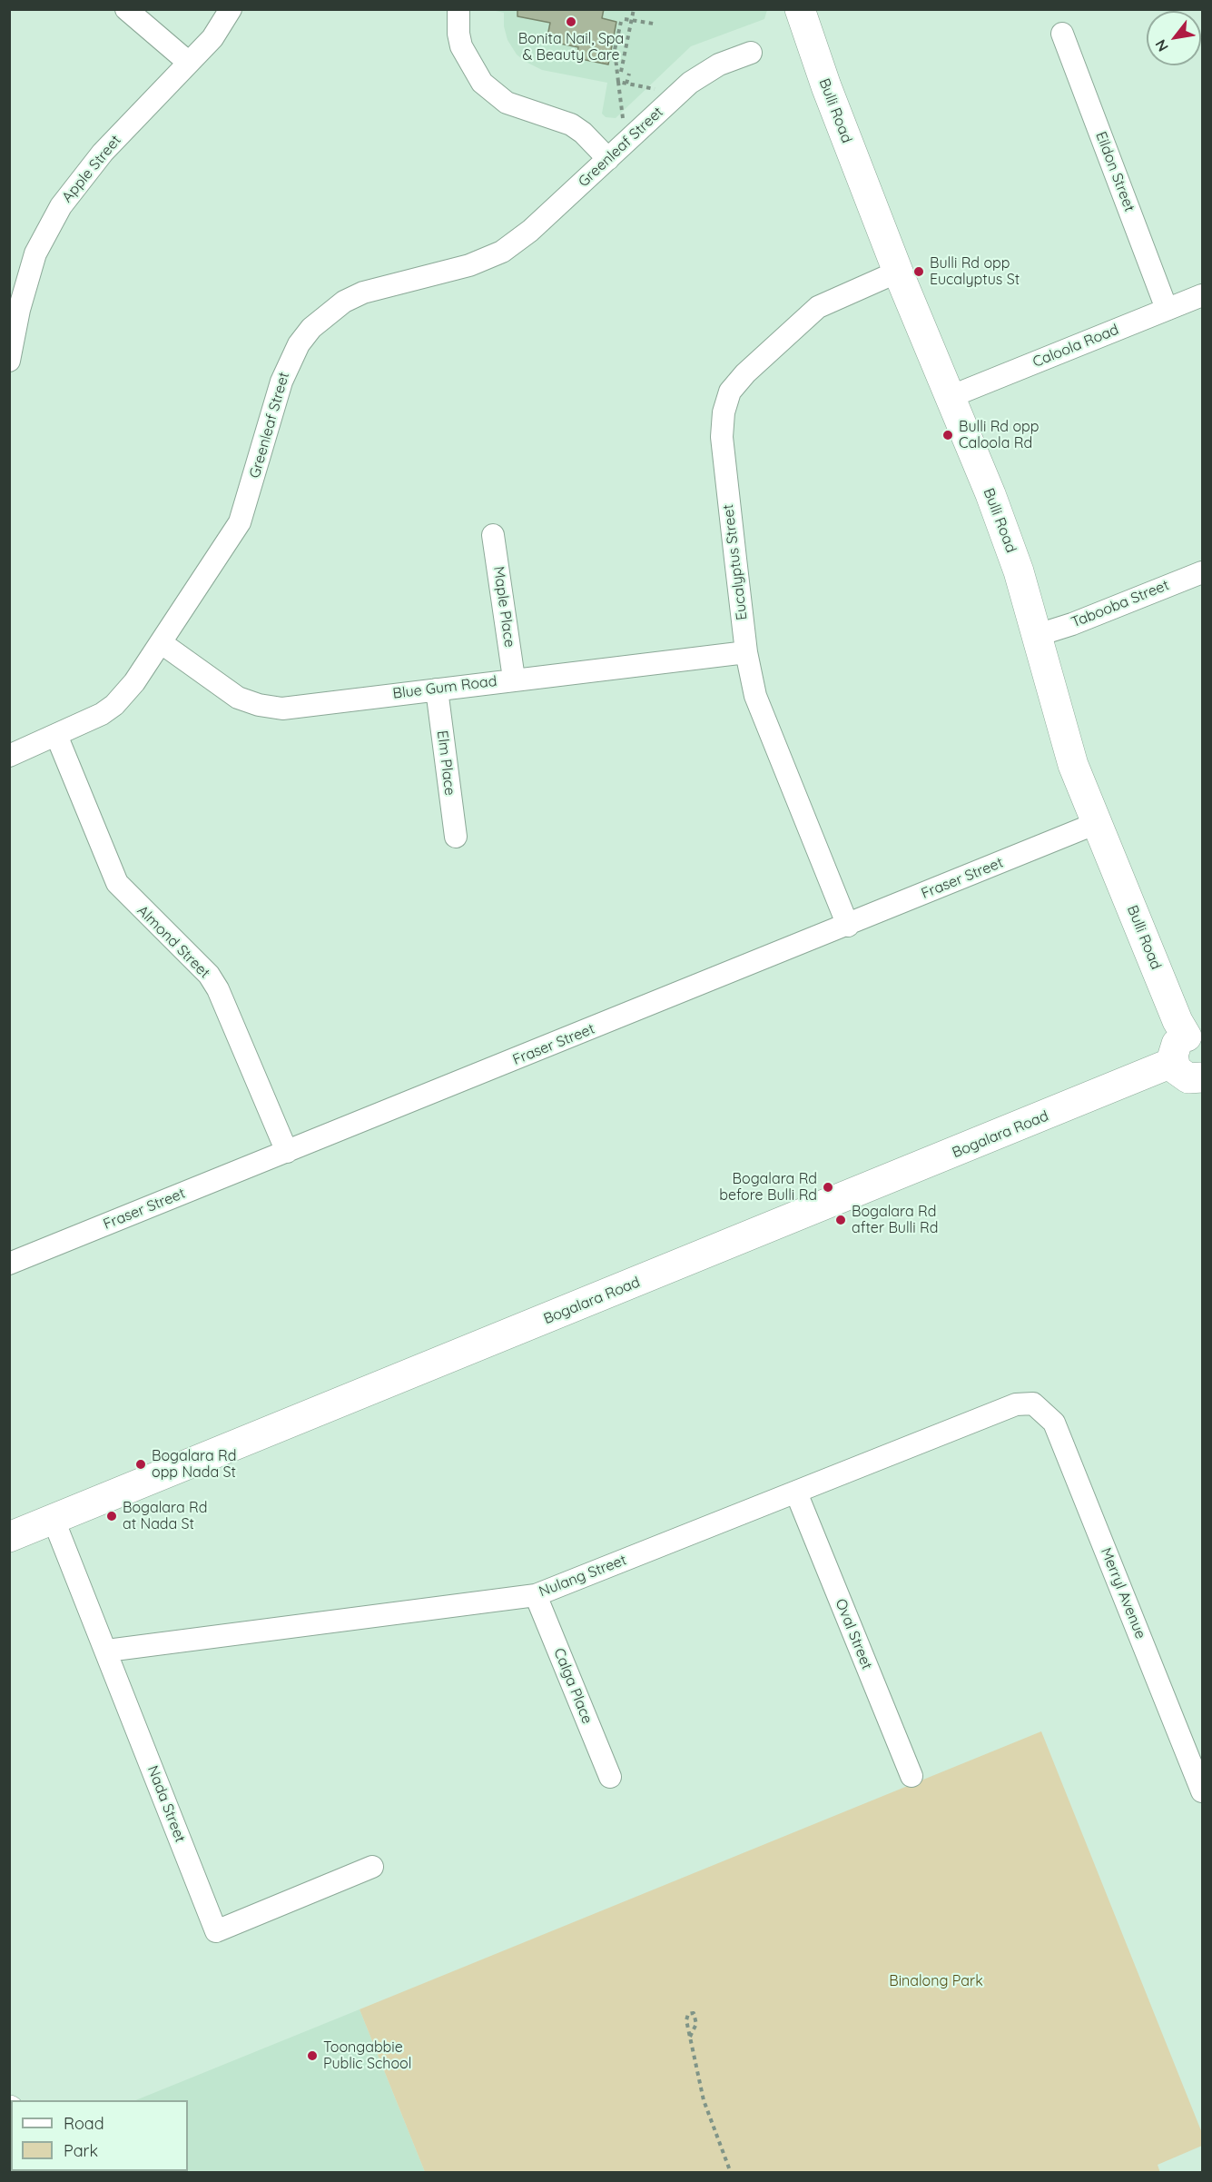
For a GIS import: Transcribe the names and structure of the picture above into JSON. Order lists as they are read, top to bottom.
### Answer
{
  "streets": {
    "street": [
      "Bulli Road",
      "Greenleaf Street",
      "Apple Street",
      "Eildon Street",
      "Caloola Road",
      "Eucalyptus Street",
      "Tabooba Street",
      "Maple Place",
      "Blue Gum Road",
      "Elm Place",
      "Fraser Street",
      "Almond Street",
      "Bogalara Road",
      "Nulang Street",
      "Merryl Avenue",
      "Oval Street",
      "Calga Place",
      "Nada Street"
    ]
  },
  "crossings": [
    ["Bulli Road", "Caloola Road"],
    ["Bulli Road", "Eucalyptus Street"],
    ["Bulli Road", "Tabooba Street"],
    ["Bulli Road", "Fraser Street"],
    ["Bulli Road", "Bogalara Road"],
    ["Greenleaf Street", "Blue Gum Road"],
    ["Greenleaf Street", "Almond Street"],
    ["Eildon Street", "Caloola Road"],
    ["Eucalyptus Street", "Blue Gum Road"],
    ["Eucalyptus Street", "Fraser Street"],
    ["Maple Place", "Blue Gum Road"],
    ["Blue Gum Road", "Elm Place"],
    ["Fraser Street", "Almond Street"],
    ["Bogalara Road", "Nada Street"],
    ["Nulang Street", "Merryl Avenue"],
    ["Nulang Street", "Oval Street"],
    ["Nulang Street", "Calga Place"],
    ["Nulang Street", "Nada Street"]
  ],
  "parks": ["Binalong Park"],
  "places": [
    "Bonita Nail, Spa & Beauty Care",
    "Bulli Rd opp Eucalyptus St",
    "Bulli Rd opp Caloola Rd",
    "Bogalara Rd before Bulli Rd",
    "Bogalara Rd after Bulli Rd",
    "Bogalara Rd opp Nada St",
    "Bogalara Rd at Nada St",
    "Toongabbie Public School"
  ],
  "legend": ["Road", "Park"],
  "north": "bottom left"
}
